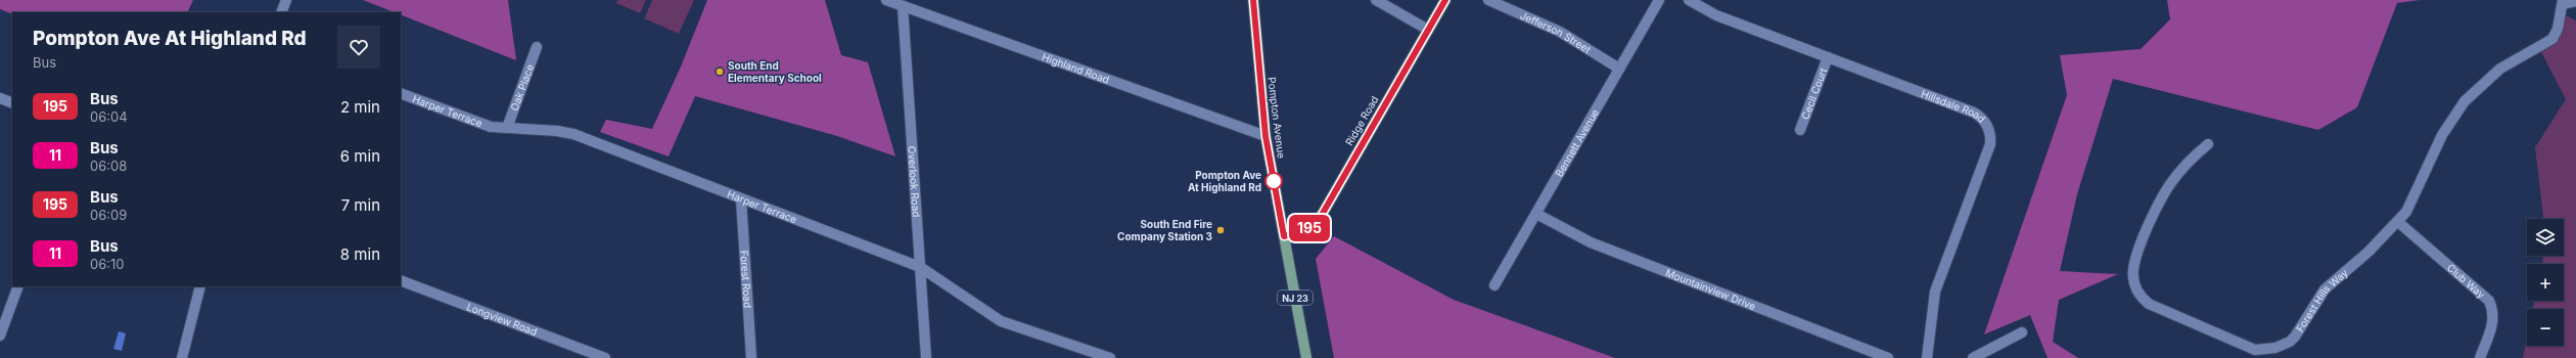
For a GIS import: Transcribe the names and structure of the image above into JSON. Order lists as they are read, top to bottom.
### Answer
{
  "streets": {
    "main road": ["Pompton Avenue", "Ridge Road", "NJ 23"],
    "street": [
      "Jefferson Street",
      "Highland Road",
      "Oak Place",
      "Cecil Court",
      "Hillsdale Road",
      "Harper Terrace",
      "Bennett Avenue",
      "Overlook Road",
      "Forest Road",
      "Club Way",
      "Mountainview Drive",
      "Forest Hills Way",
      "Longview Road"
    ]
  },
  "crossings": [
    ["Jefferson Street", "Bennett Avenue"],
    ["Highland Road", "Pompton Avenue"],
    ["Highland Road", "Overlook Road"],
    ["Oak Place", "Harper Terrace"],
    ["Cecil Court", "Hillsdale Road"],
    ["Harper Terrace", "Overlook Road"],
    ["Harper Terrace", "Forest Road"],
    ["Pompton Avenue", "Ridge Road"],
    ["Bennett Avenue", "Mountainview Drive"],
    ["Club Way", "Forest Hills Way"]
  ],
  "places": ["South End Elementary School", "Pompton Ave At Highland Rd", "South End Fire Company Station 3"],
  "lines": ["bus line 195"],
  "page": {
    "on_map": "195",
    "heading": ["Pompton Ave At Highland Rd", "Bus"],
    "list": [
      {
        "mark": "195",
        "name": "Bus",
        "note": "06:04",
        "value": "2 min"
      },
      {
        "mark": "11",
        "name": "Bus",
        "note": "06:08",
        "value": "6 min"
      },
      {
        "mark": "195",
        "name": "Bus",
        "note": "06:09",
        "value": "7 min"
      },
      {
        "mark": "11",
        "name": "Bus",
        "note": "06:10",
        "value": "8 min"
      }
    ],
    "map_buttons": ["+", "−"]
  }
}
